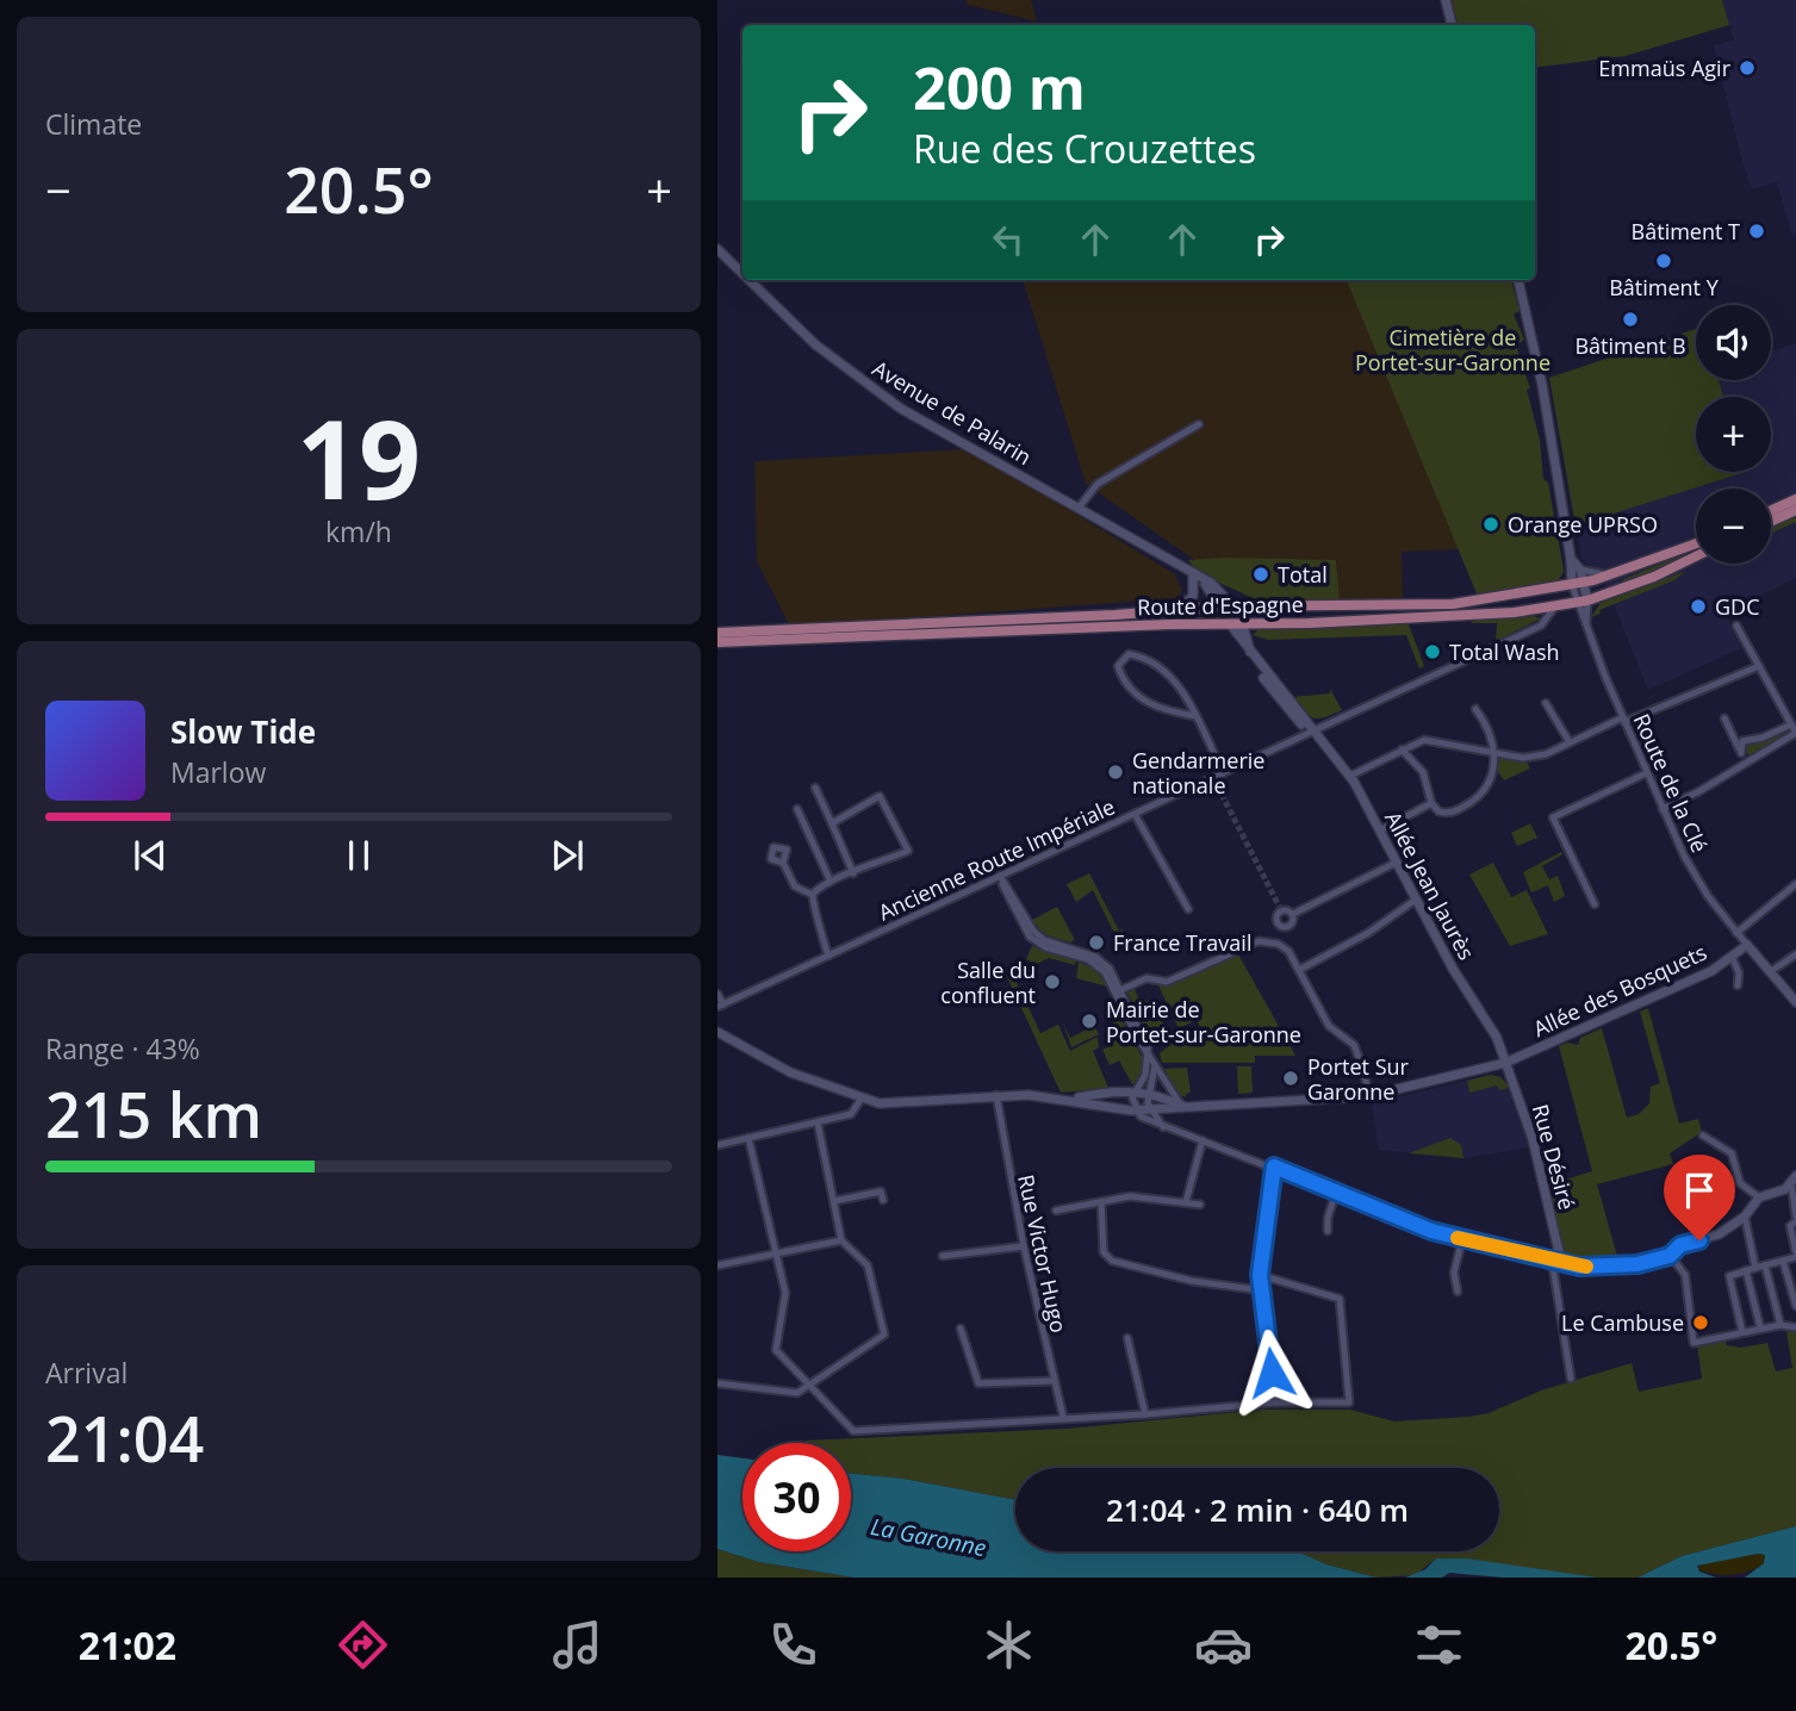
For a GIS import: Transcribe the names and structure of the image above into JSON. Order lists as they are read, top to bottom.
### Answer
{
  "streets": {
    "main road": ["Route d'Espagne"],
    "street": [
      "Avenue de Palarin",
      "Route de la Clé",
      "Ancienne Route Impériale",
      "Allée Jean Jaurès",
      "Allée des Bosquets",
      "Rue Désiré",
      "Rue Victor Hugo"
    ]
  },
  "crossings": [
    ["Avenue de Palarin", "Route d'Espagne"],
    ["Route d'Espagne", "Route de la Clé"],
    ["Route d'Espagne", "Ancienne Route Impériale"],
    ["Route d'Espagne", "Allée Jean Jaurès"],
    ["Route de la Clé", "Allée des Bosquets"],
    ["Ancienne Route Impériale", "Allée Jean Jaurès"],
    ["Allée Jean Jaurès", "Allée des Bosquets"],
    ["Allée Jean Jaurès", "Rue Désiré"],
    ["Allée des Bosquets", "Rue Désiré"]
  ],
  "water": ["La Garonne"],
  "parks": ["Cimetière de Portet-sur-Garonne"],
  "places": [
    "Emmaüs Agir",
    "Bâtiment T",
    "Bâtiment Y",
    "Bâtiment B",
    "Orange UPRSO",
    "Total",
    "GDC",
    "Total Wash",
    "Gendarmerie nationale",
    "France Travail",
    "Salle du confluent",
    "Mairie de Portet-sur-Garonne",
    "Portet Sur Garonne",
    "Le Cambuse"
  ],
  "page": {
    "tile": [
      "Climate",
      ["19", "km/h"],
      ["Range · 43%", "215 km"],
      ["Arrival", "21:04"]
    ],
    "turn": ["200 m", "Rue des Crouzettes"],
    "heat": ["−", "20.5°", "+"],
    "map_buttons": ["+", "−"],
    "song": ["Slow Tide", "Marlow"],
    "limit": "30",
    "trip": "21:04 · 2 min · 640 m",
    "tabs": ["21:02", "20.5°"]
  }
}
